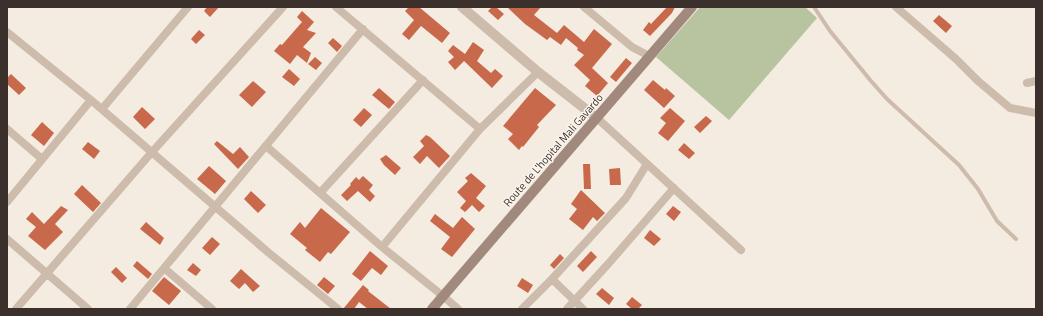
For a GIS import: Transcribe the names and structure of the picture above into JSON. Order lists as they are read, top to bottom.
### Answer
{
  "streets": {
    "main road": ["Route de L'hopital Mali Gavardo"]
  }
}
